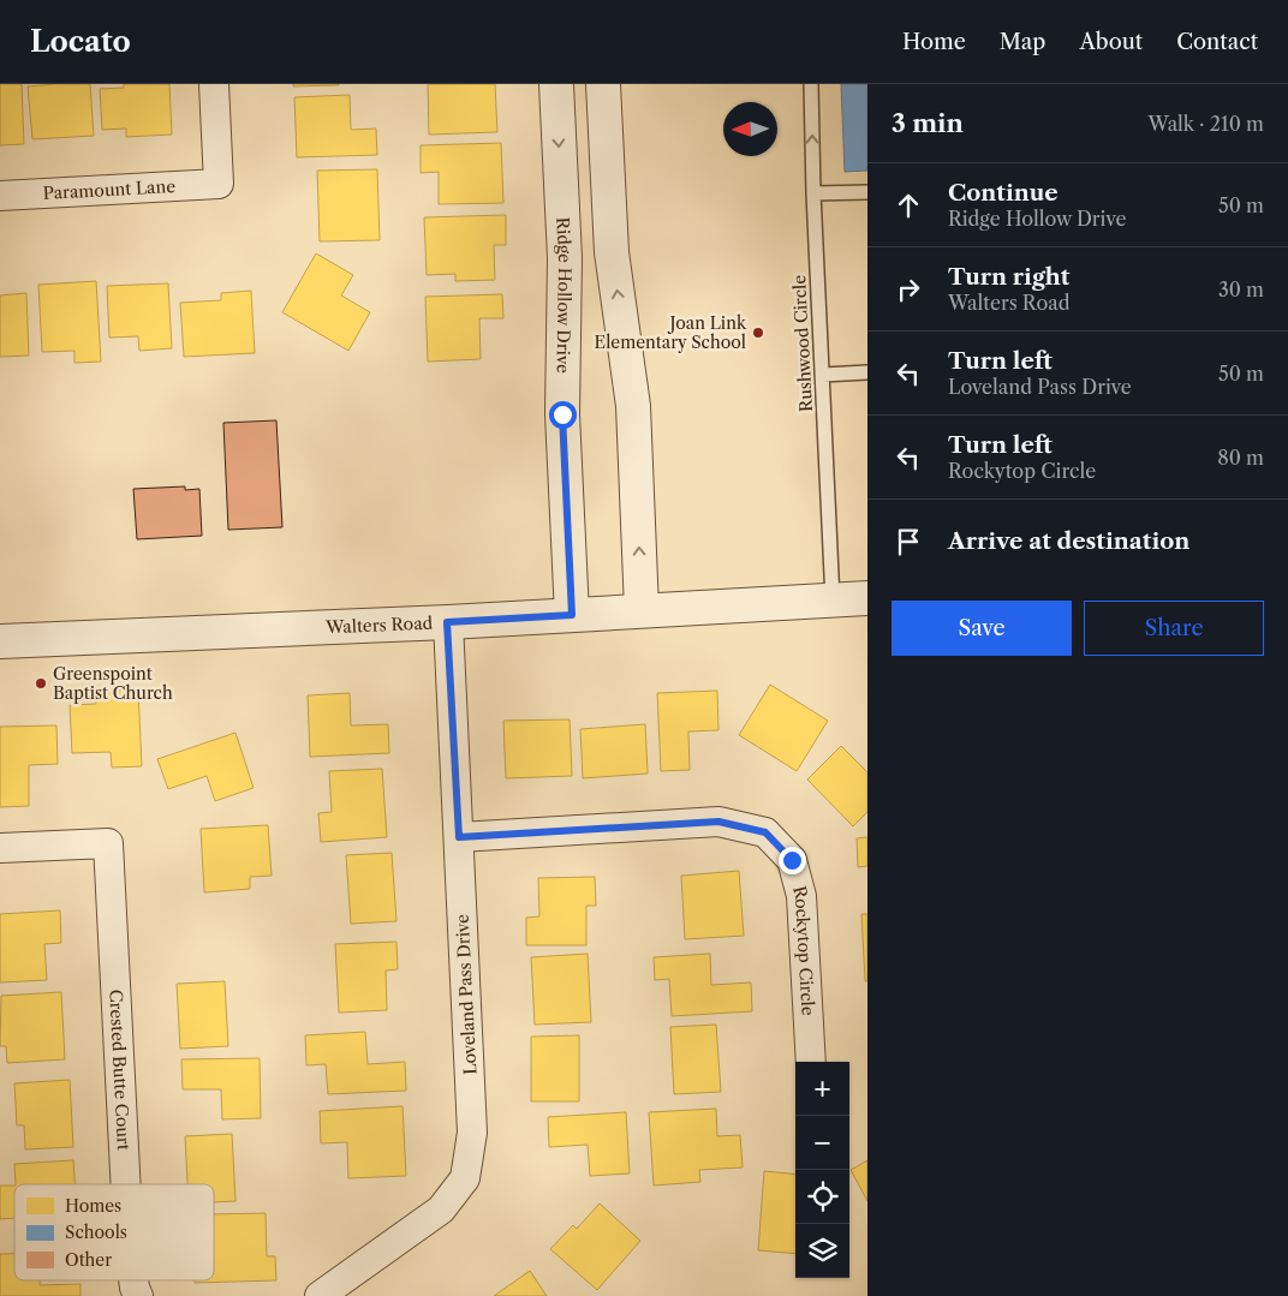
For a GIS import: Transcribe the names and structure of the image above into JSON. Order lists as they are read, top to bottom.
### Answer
{
  "streets": {
    "street": [
      "Paramount Lane",
      "Ridge Hollow Drive",
      "Walters Road",
      "Rockytop Circle",
      "Loveland Pass Drive",
      "Crested Butte Court"
    ],
    "lane": ["Rushwood Circle"]
  },
  "crossings": [
    ["Ridge Hollow Drive", "Walters Road"],
    ["Rushwood Circle", "Walters Road"],
    ["Walters Road", "Loveland Pass Drive"],
    ["Rockytop Circle", "Loveland Pass Drive"]
  ],
  "places": ["Joan Link Elementary School", "Greenspoint Baptist Church"],
  "legend": ["Homes", "Schools", "Other"],
  "north": "left",
  "page": {
    "header": "Locato",
    "nav": [
      "Home",
      "Map",
      "About",
      "Contact"
    ],
    "heading": ["3 min", "Walk · 210 m"],
    "list": [
      ["Continue", "Ridge Hollow Drive", "50 m"],
      ["Turn right", "Walters Road", "30 m"],
      ["Turn left", "Loveland Pass Drive", "50 m"],
      ["Turn left", "Rockytop Circle", "80 m"],
      "Arrive at destination"
    ],
    "buttons": ["Save", "Share"],
    "map_buttons": ["+", "−"]
  }
}
